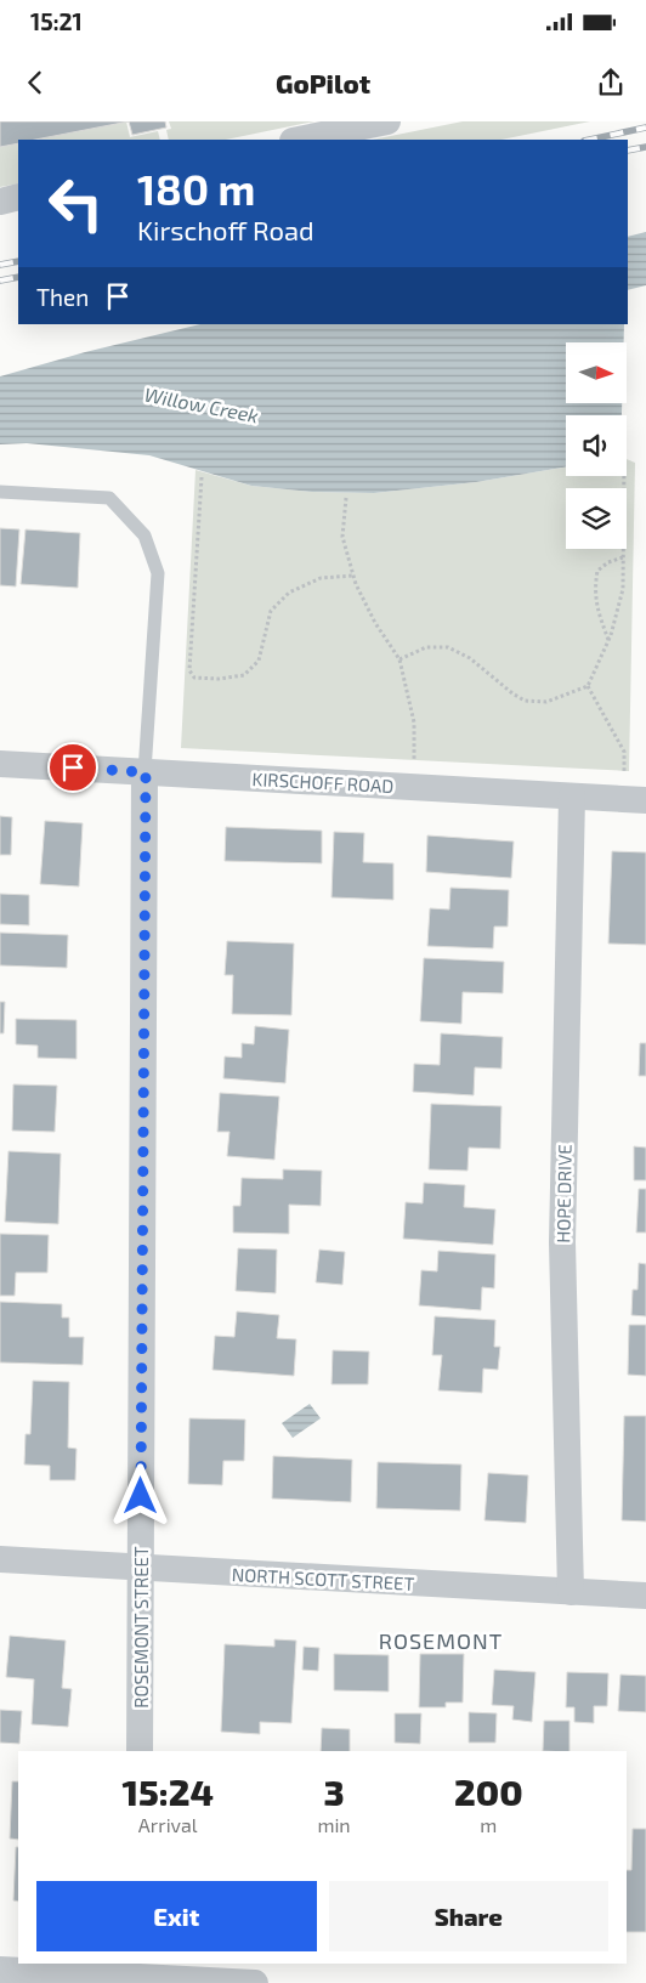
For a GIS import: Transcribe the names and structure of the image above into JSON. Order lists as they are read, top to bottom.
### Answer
{
  "streets": {
    "street": [
      "KIRSCHOFF ROAD",
      "HOPE DRIVE",
      "NORTH SCOTT STREET",
      "ROSEMONT STREET"
    ]
  },
  "crossings": [
    ["KIRSCHOFF ROAD", "HOPE DRIVE"],
    ["KIRSCHOFF ROAD", "ROSEMONT STREET"],
    ["HOPE DRIVE", "NORTH SCOTT STREET"],
    ["NORTH SCOTT STREET", "ROSEMONT STREET"]
  ],
  "districts": ["ROSEMONT"],
  "water": ["Willow Creek"],
  "north": "right",
  "page": {
    "status": "15:21",
    "header": "GoPilot",
    "turn": ["180 m", "Kirschoff Road"],
    "then": "Then",
    "eta": [
      "15:24",
      "Arrival",
      "3",
      "min",
      "200",
      "m"
    ],
    "buttons": ["Exit", "Share"]
  }
}
